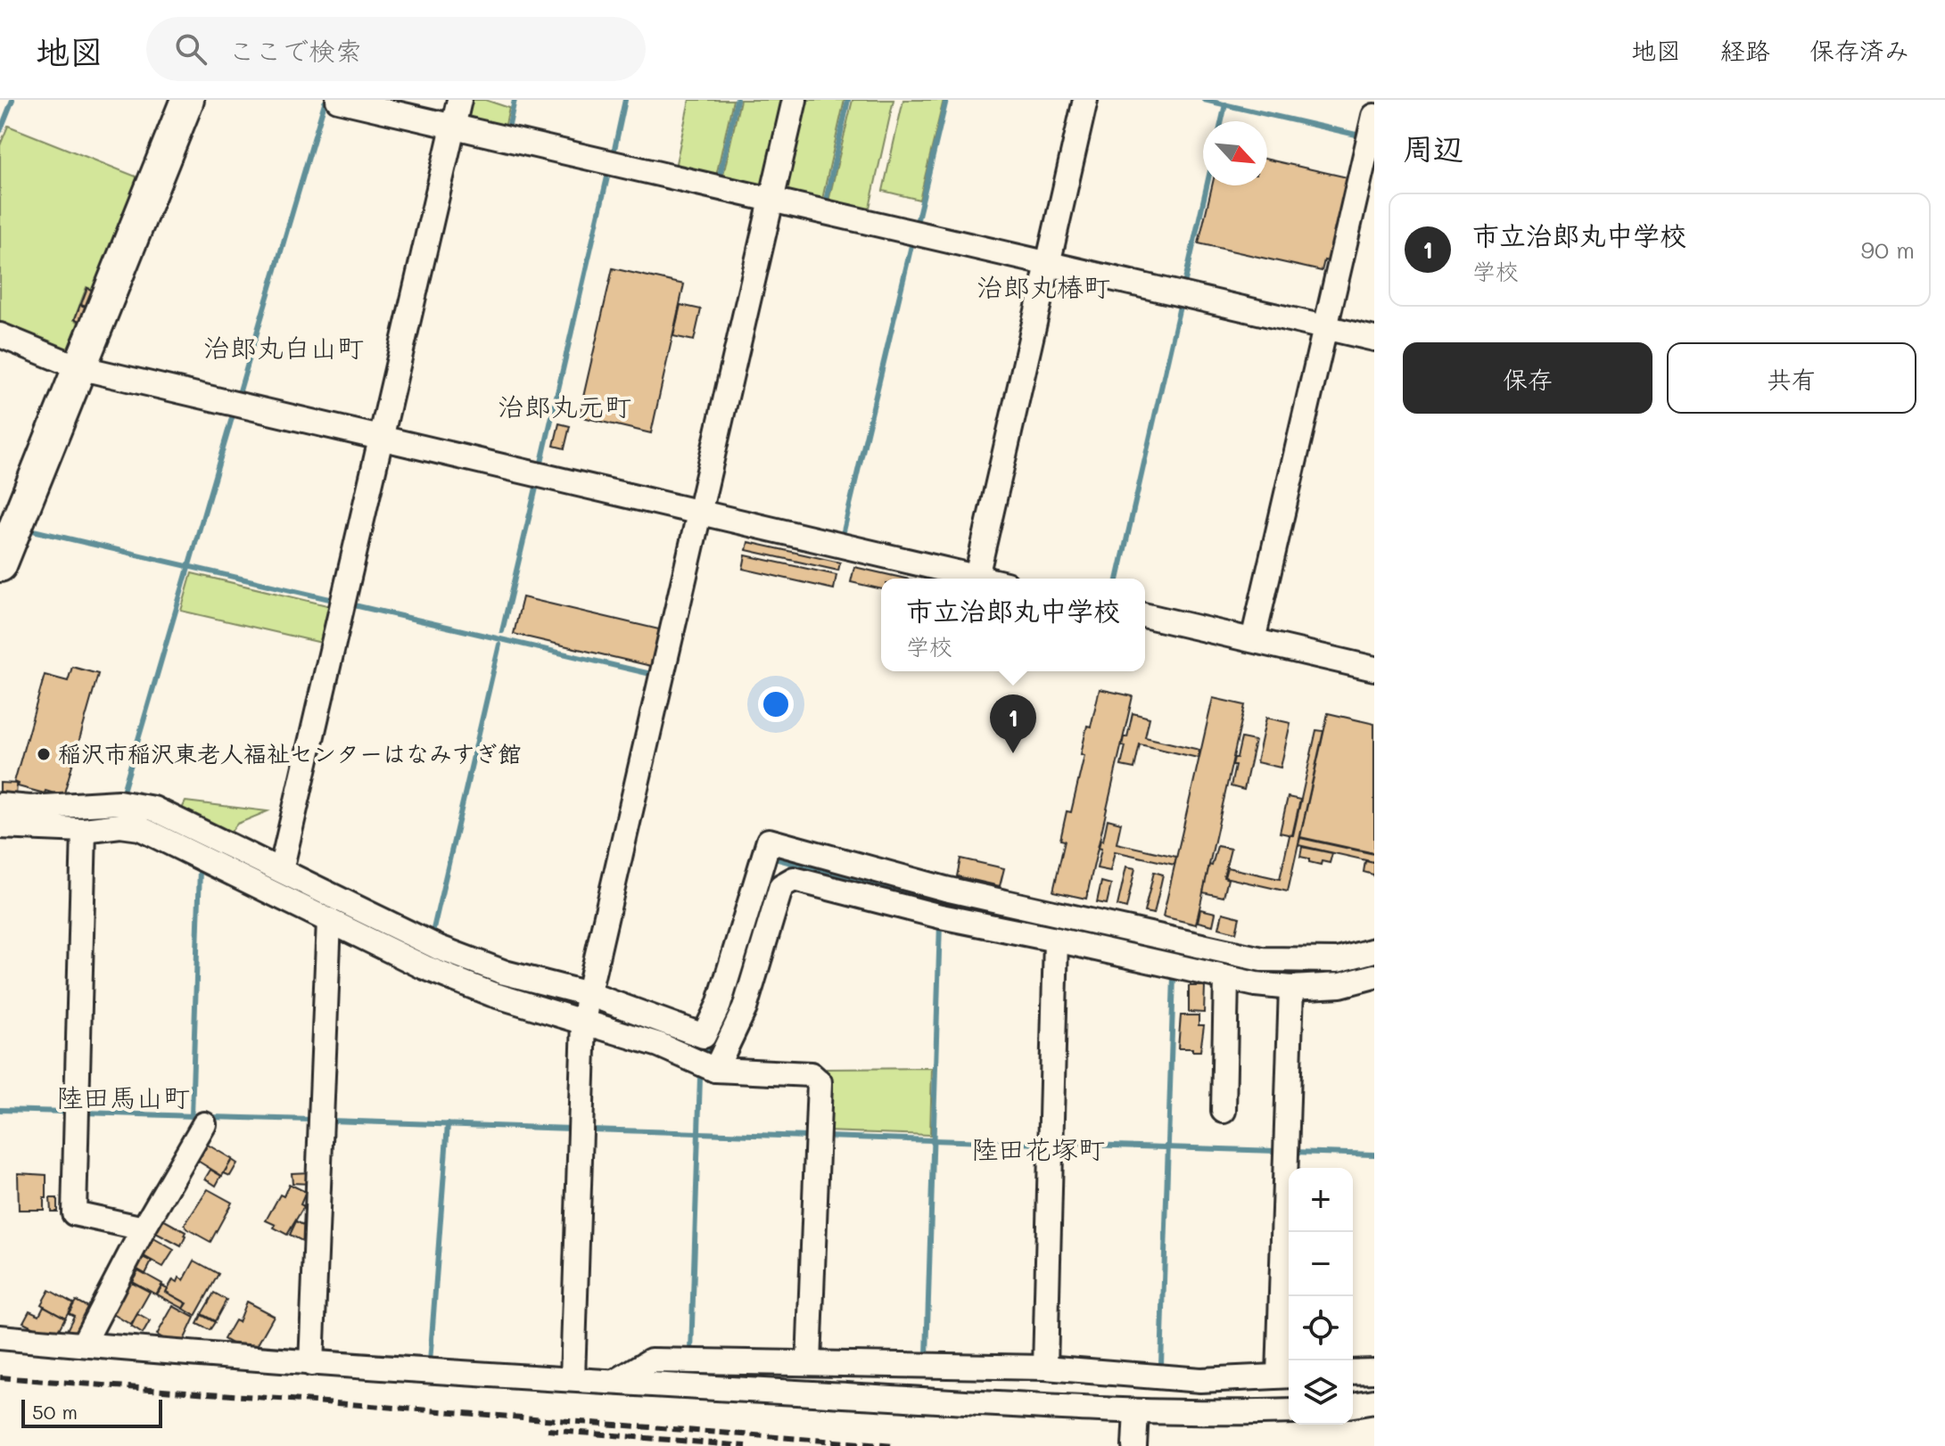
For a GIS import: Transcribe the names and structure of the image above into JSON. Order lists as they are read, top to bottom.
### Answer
{
  "districts": [
    "治郎丸椿町",
    "治郎丸白山町",
    "治郎丸元町",
    "陸田馬山町",
    "陸田花塚町"
  ],
  "places": ["稲沢市稲沢東老人福祉センターはなみすぎ館"],
  "scale_bar": "50 m",
  "north": "bottom right",
  "page": {
    "header": "地図",
    "search": "ここで検索",
    "nav": ["地図", "経路", "保存済み"],
    "heading": "周辺",
    "list": [
      {
        "mark": "1",
        "name": "市立治郎丸中学校",
        "note": "学校",
        "value": "90 m"
      }
    ],
    "buttons": ["保存", "共有"],
    "popup": ["市立治郎丸中学校", "学校"],
    "pins": "1",
    "map_buttons": ["+", "−"],
    "scale": "50 m"
  }
}
